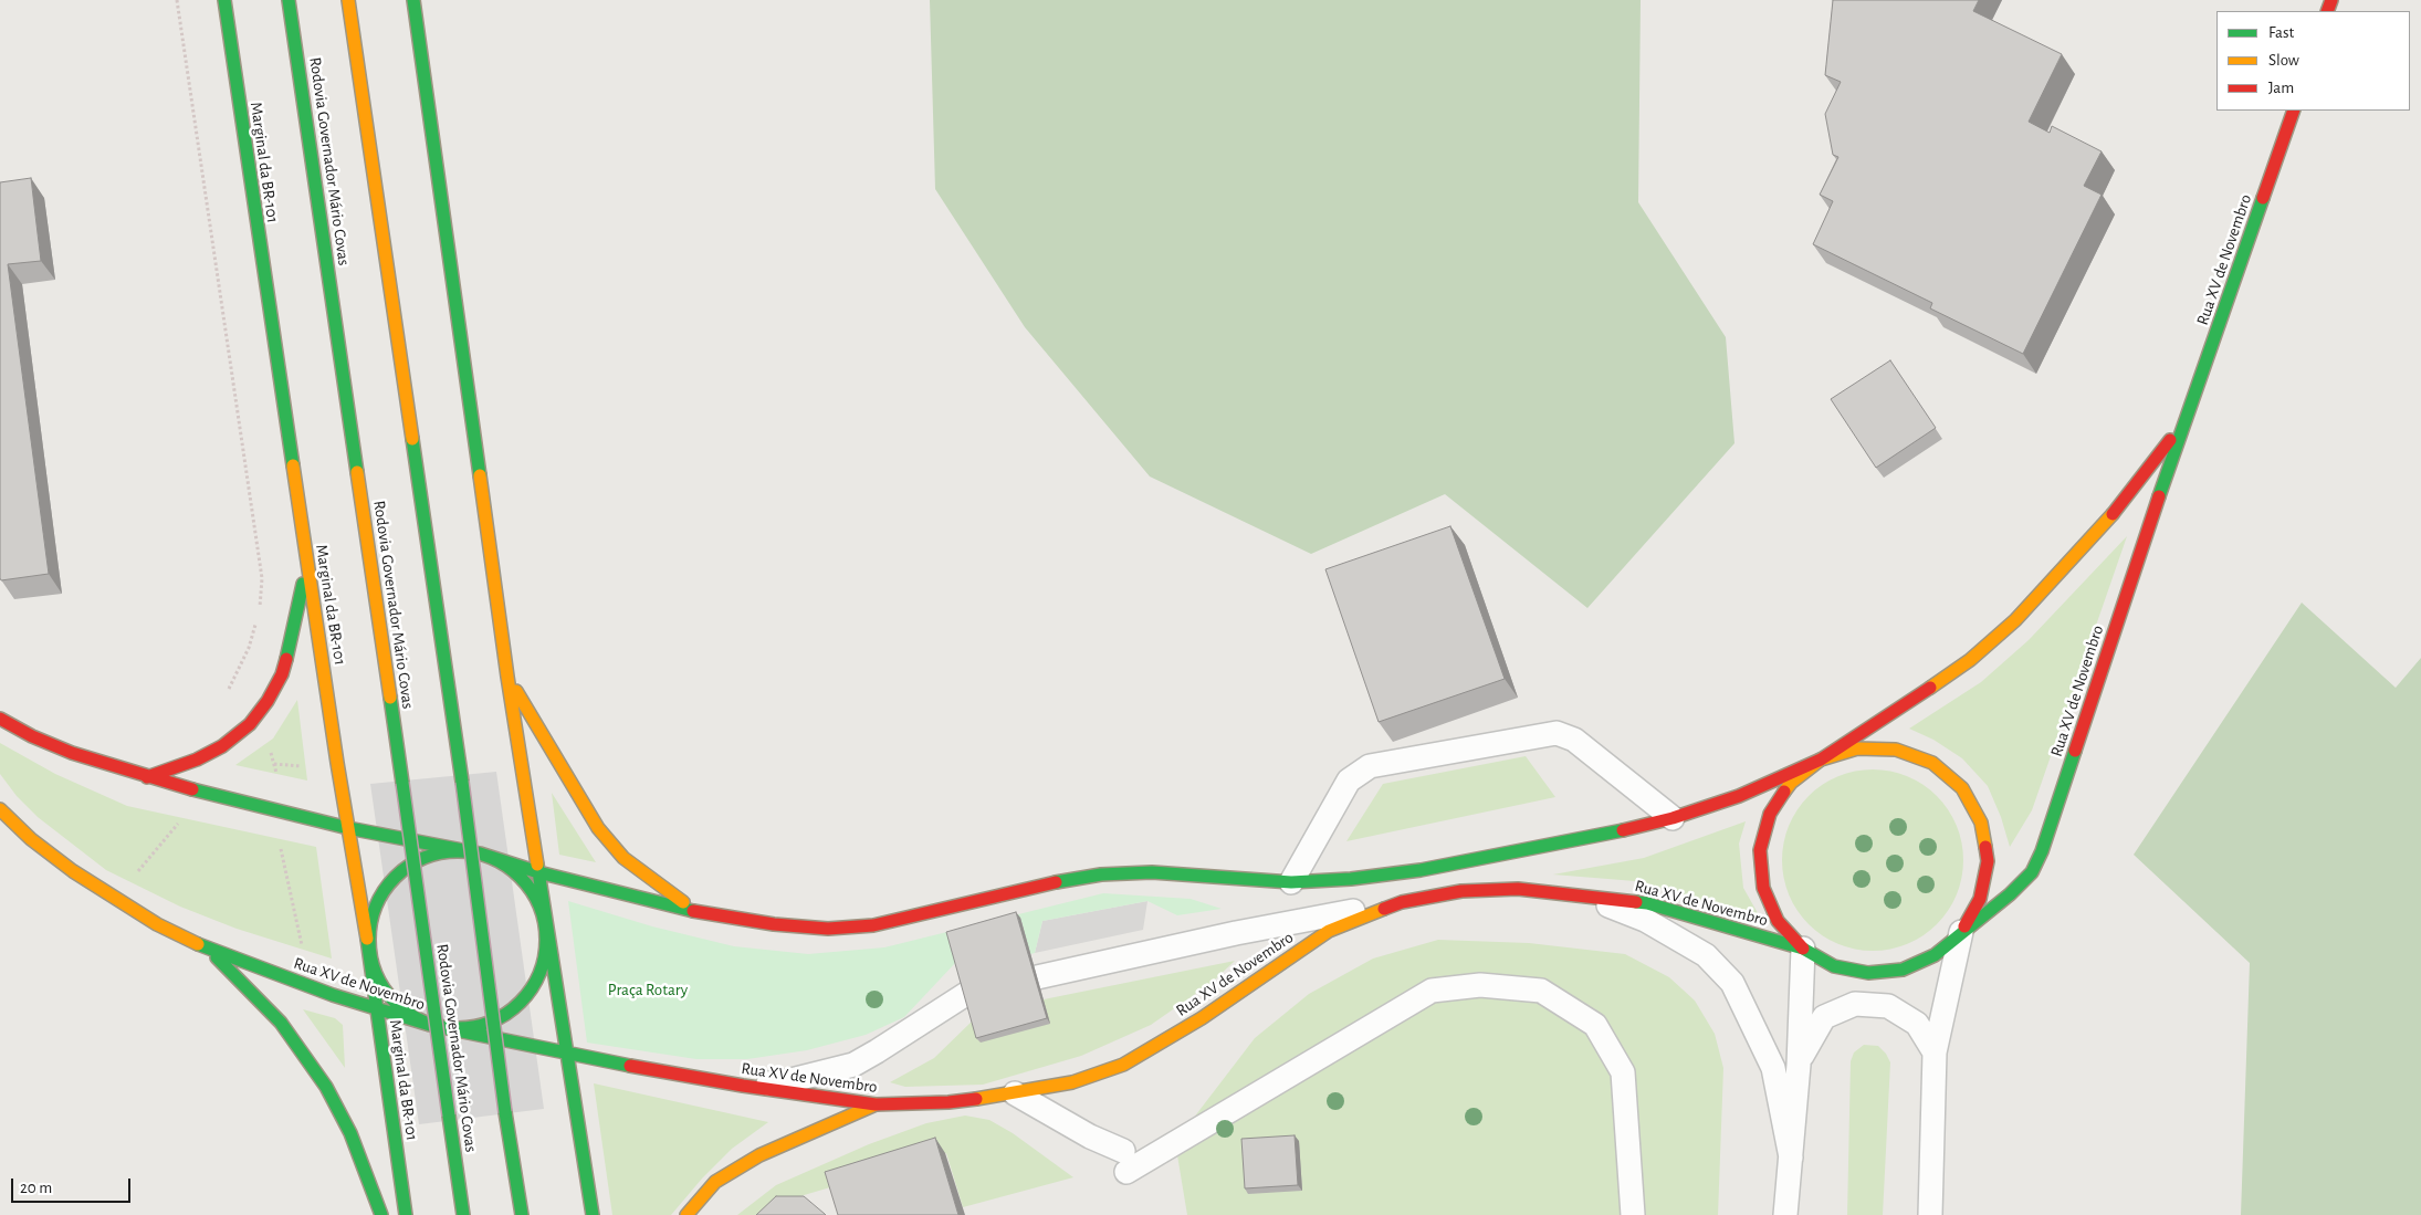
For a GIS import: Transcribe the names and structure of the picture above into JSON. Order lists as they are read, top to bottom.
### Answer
{
  "streets": {
    "main road": ["Rodovia Governador Mário Covas", "Marginal da BR-101", "Rua XV de Novembro"]
  },
  "crossings": [
    ["Marginal da BR-101", "Rua XV de Novembro"]
  ],
  "parks": ["Praça Rotary"],
  "legend": ["Fast", "Slow", "Jam"],
  "scale_bar": "20 m"
}
